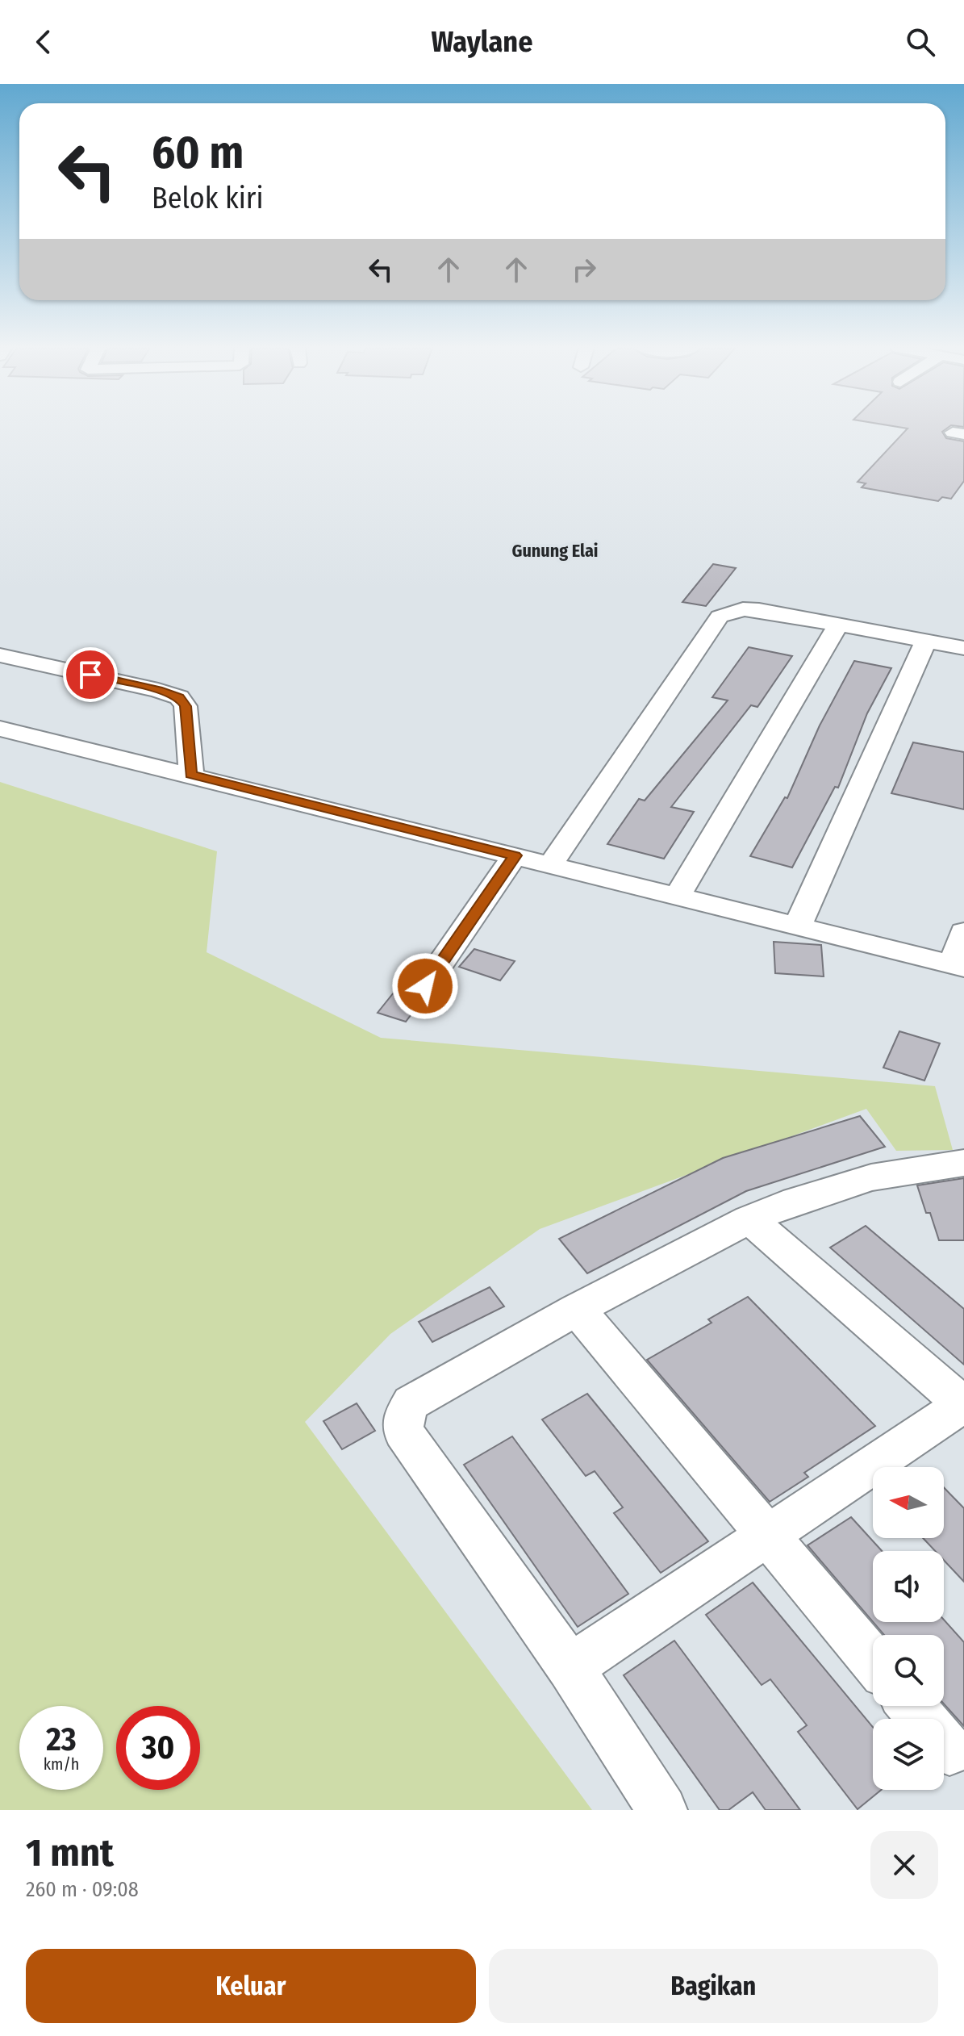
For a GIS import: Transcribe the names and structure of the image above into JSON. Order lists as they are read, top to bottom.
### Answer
{
  "districts": ["Gunung Elai"],
  "north": "left",
  "page": {
    "header": "Waylane",
    "turn": ["60 m", "Belok kiri"],
    "speed": "23 km/h",
    "limit": "30",
    "heading": ["1 mnt", "260 m · 09:08"],
    "buttons": ["Keluar", "Bagikan"]
  }
}
